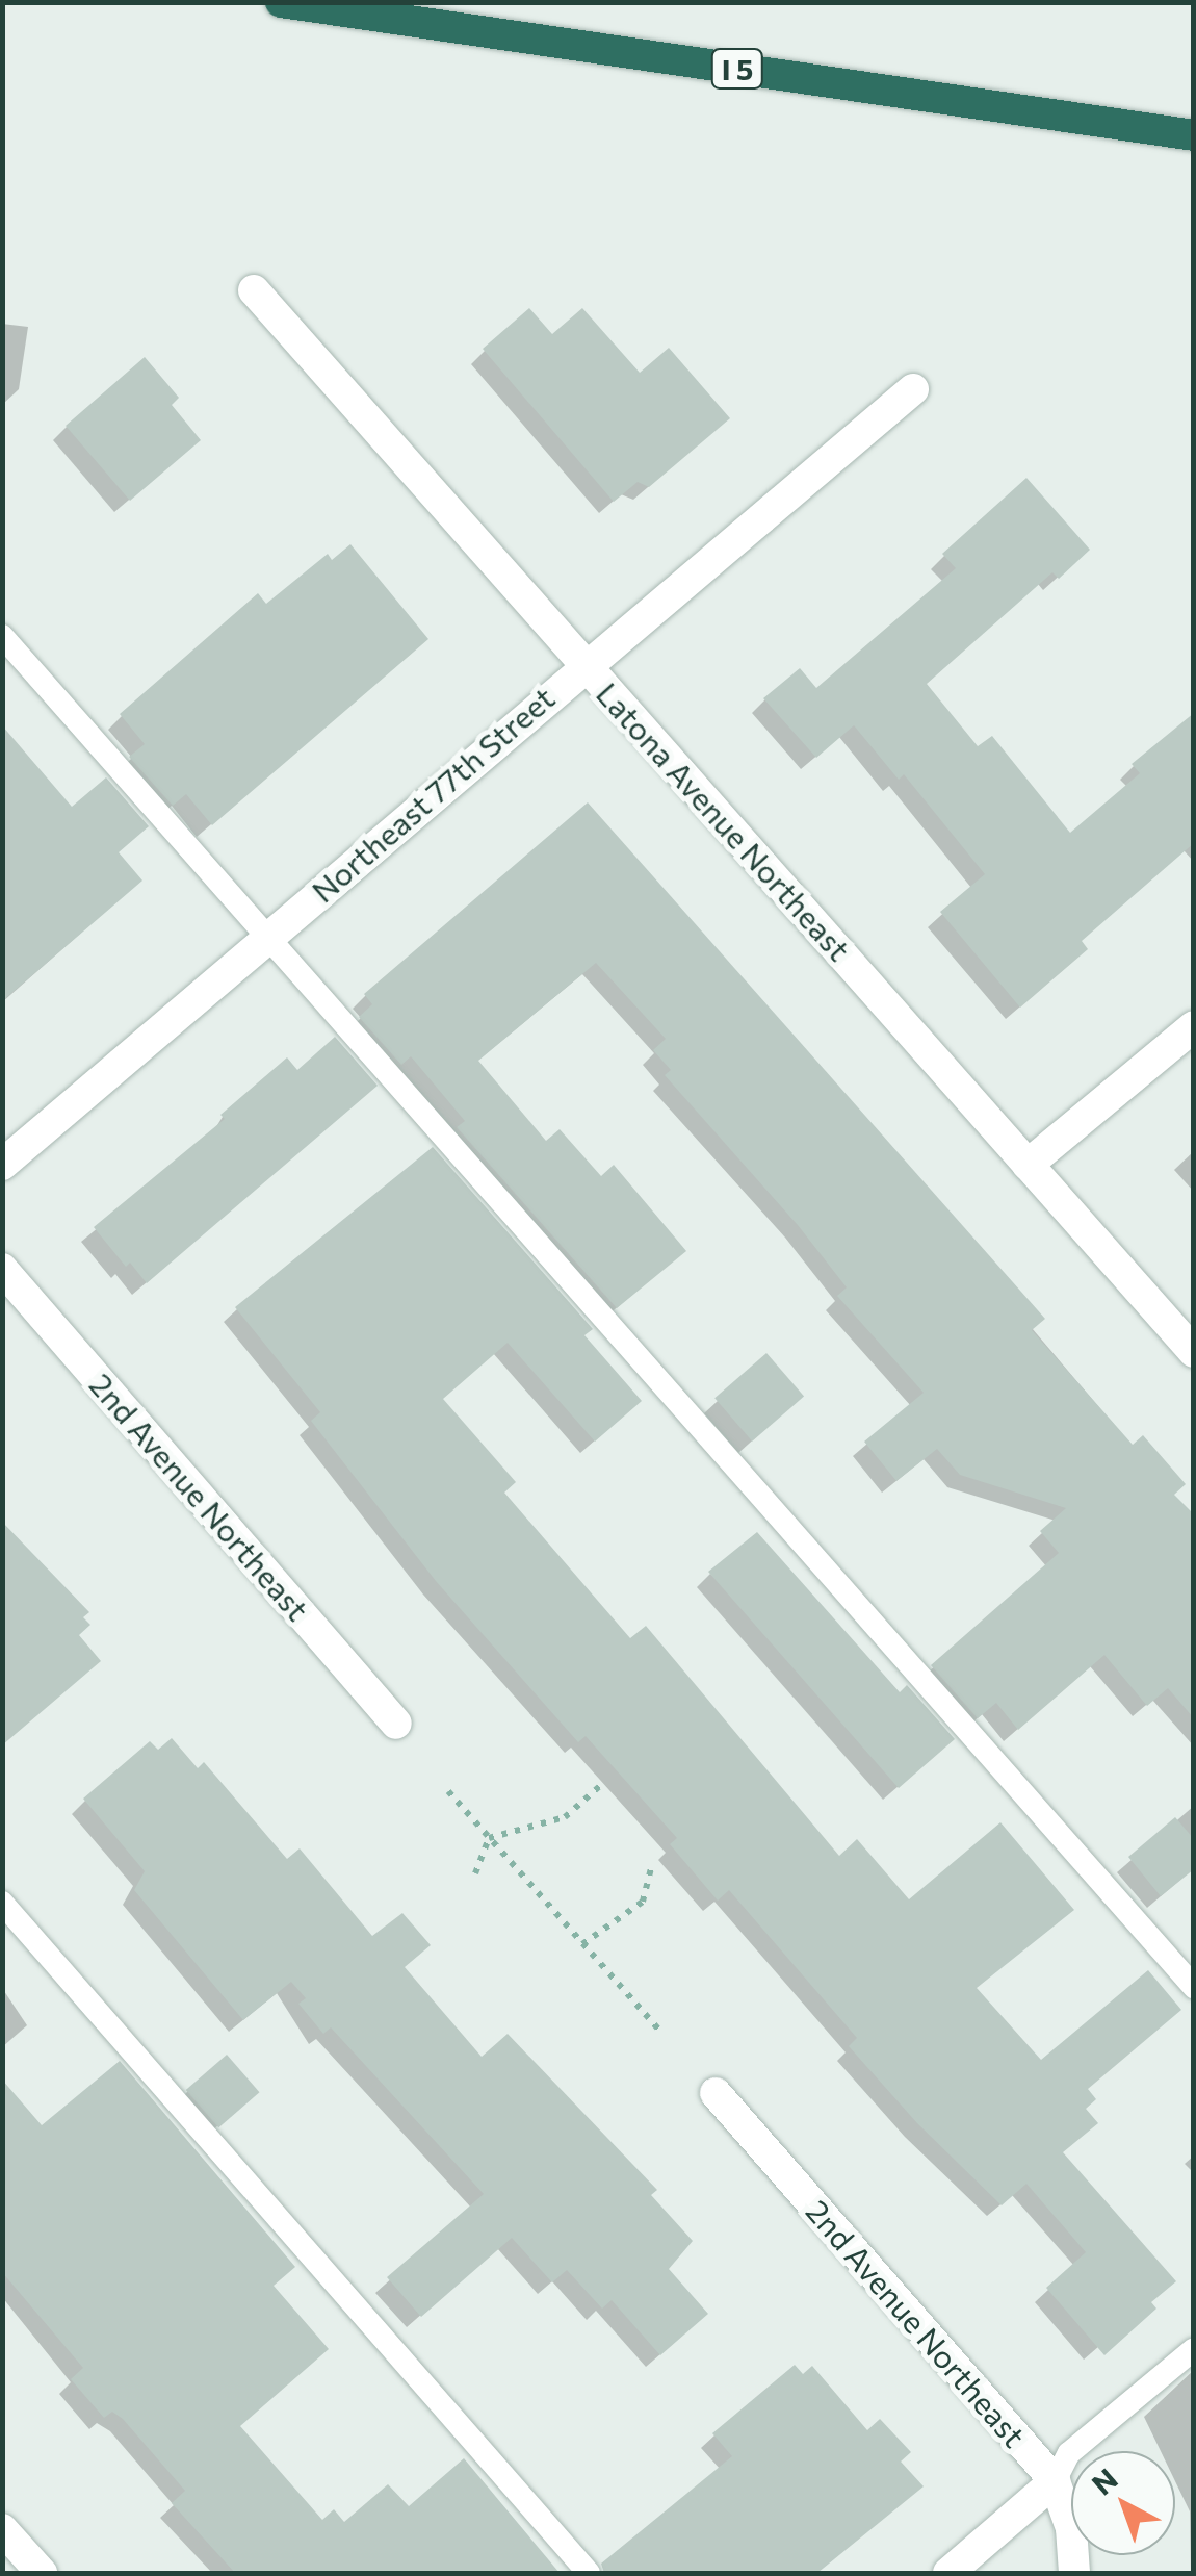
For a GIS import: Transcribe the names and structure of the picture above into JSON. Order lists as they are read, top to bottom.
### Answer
{
  "streets": {
    "highway": ["I 5"],
    "street": ["Northeast 77th Street", "Latona Avenue Northeast", "2nd Avenue Northeast"]
  },
  "crossings": [
    ["Northeast 77th Street", "Latona Avenue Northeast"]
  ],
  "north": "top left"
}
